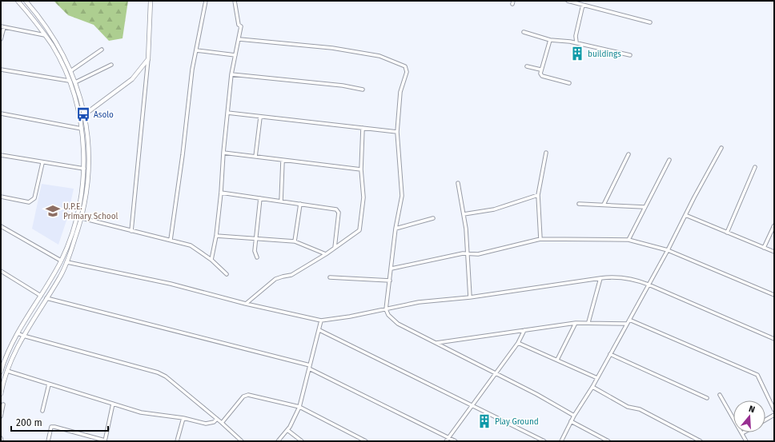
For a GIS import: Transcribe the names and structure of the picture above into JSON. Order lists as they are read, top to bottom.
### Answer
{
  "places": {
    "building": ["buildings", "Play Ground"],
    "bus stop": ["Asolo"],
    "school or university": ["U.P.E. Primary School"]
  },
  "scale_bar": "200 m",
  "north": "top"
}
